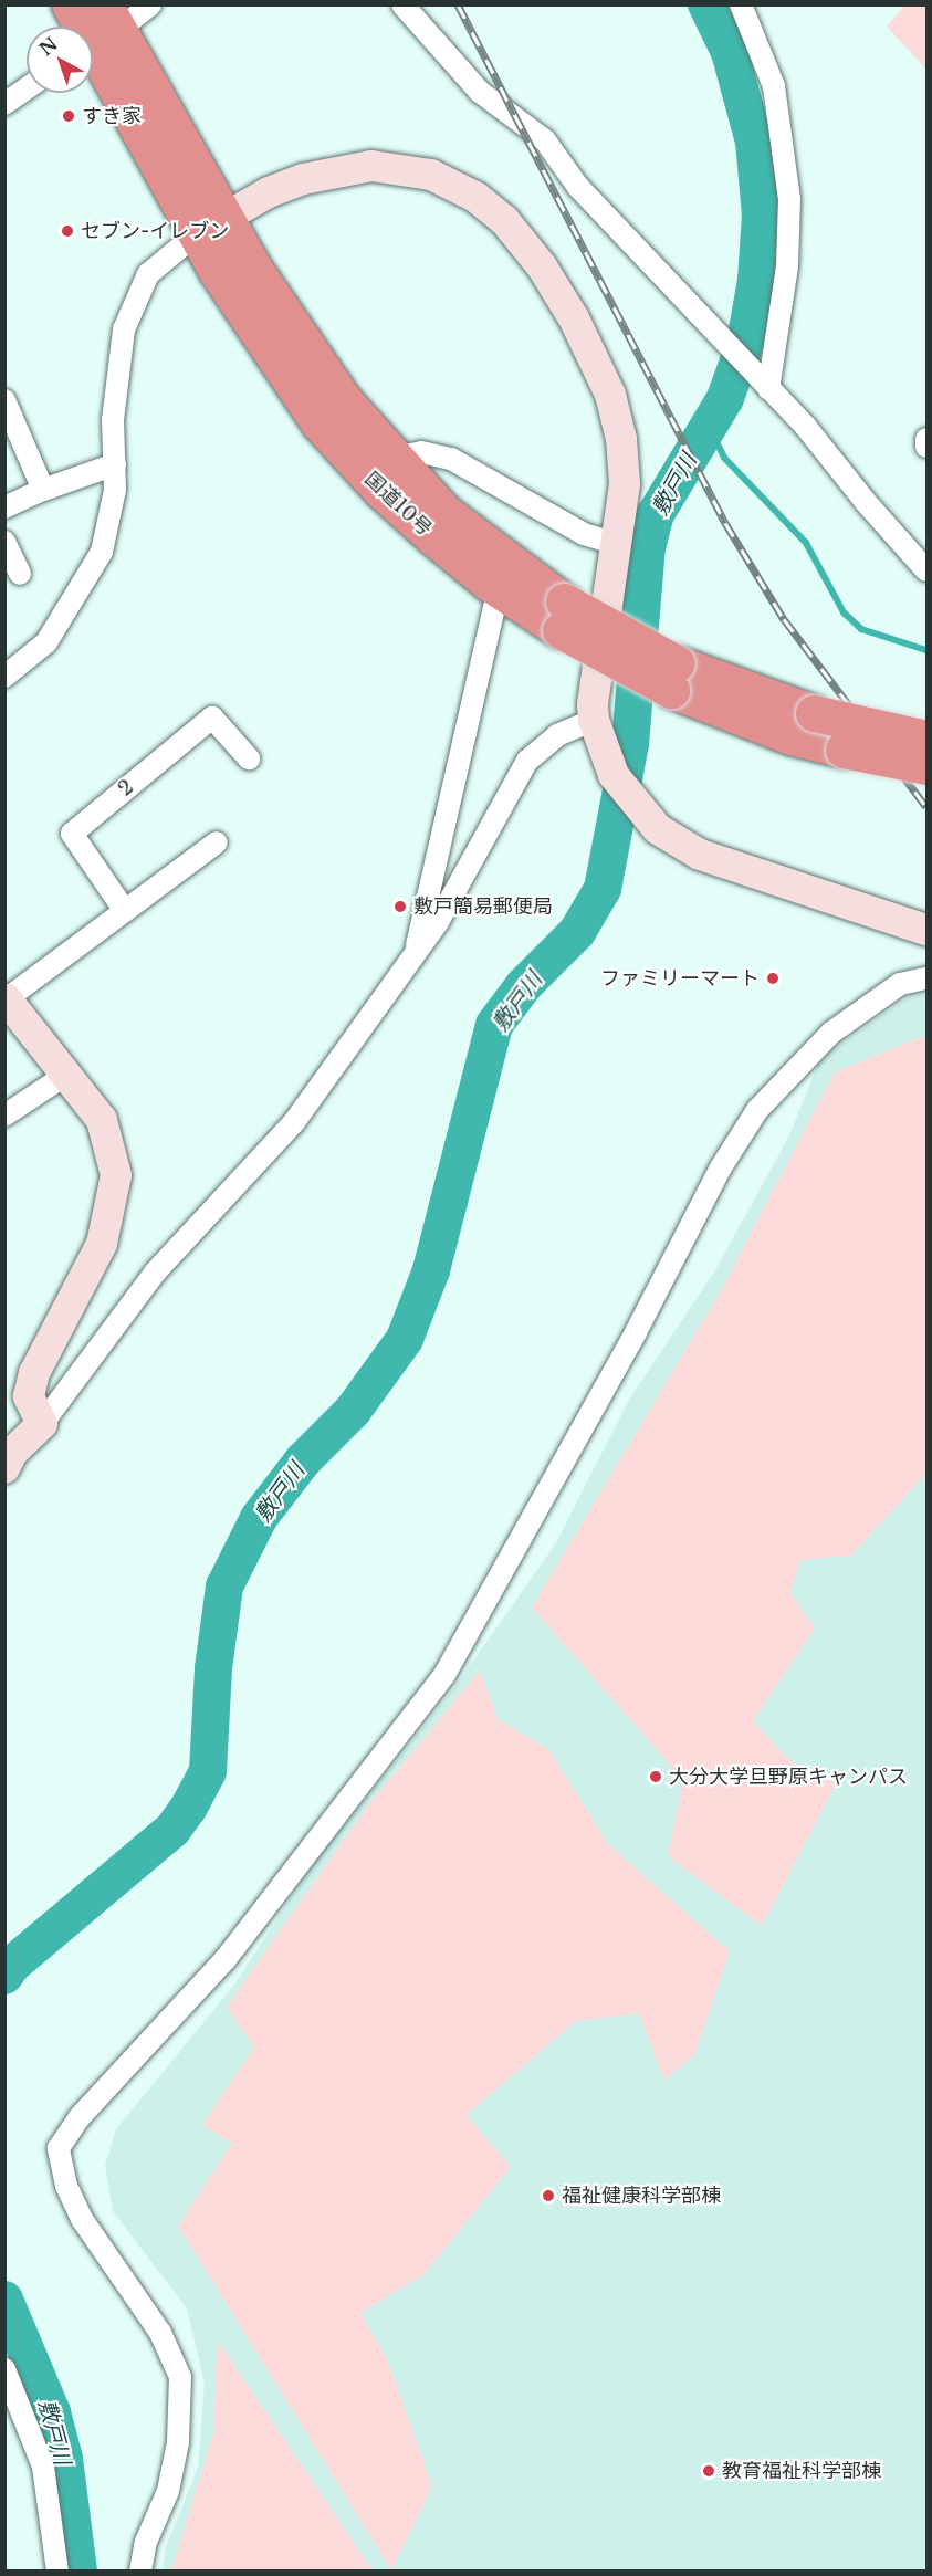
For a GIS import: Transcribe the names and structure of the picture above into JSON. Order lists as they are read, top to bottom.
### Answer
{
  "streets": {
    "highway": ["国道10号"],
    "street": ["2"]
  },
  "water": ["敷戸川"],
  "places": [
    "すき家",
    "セブン-イレブン",
    "敷戸簡易郵便局",
    "ファミリーマート",
    "大分大学旦野原キャンパス",
    "福祉健康科学部棟",
    "教育福祉科学部棟"
  ],
  "north": "top left"
}
